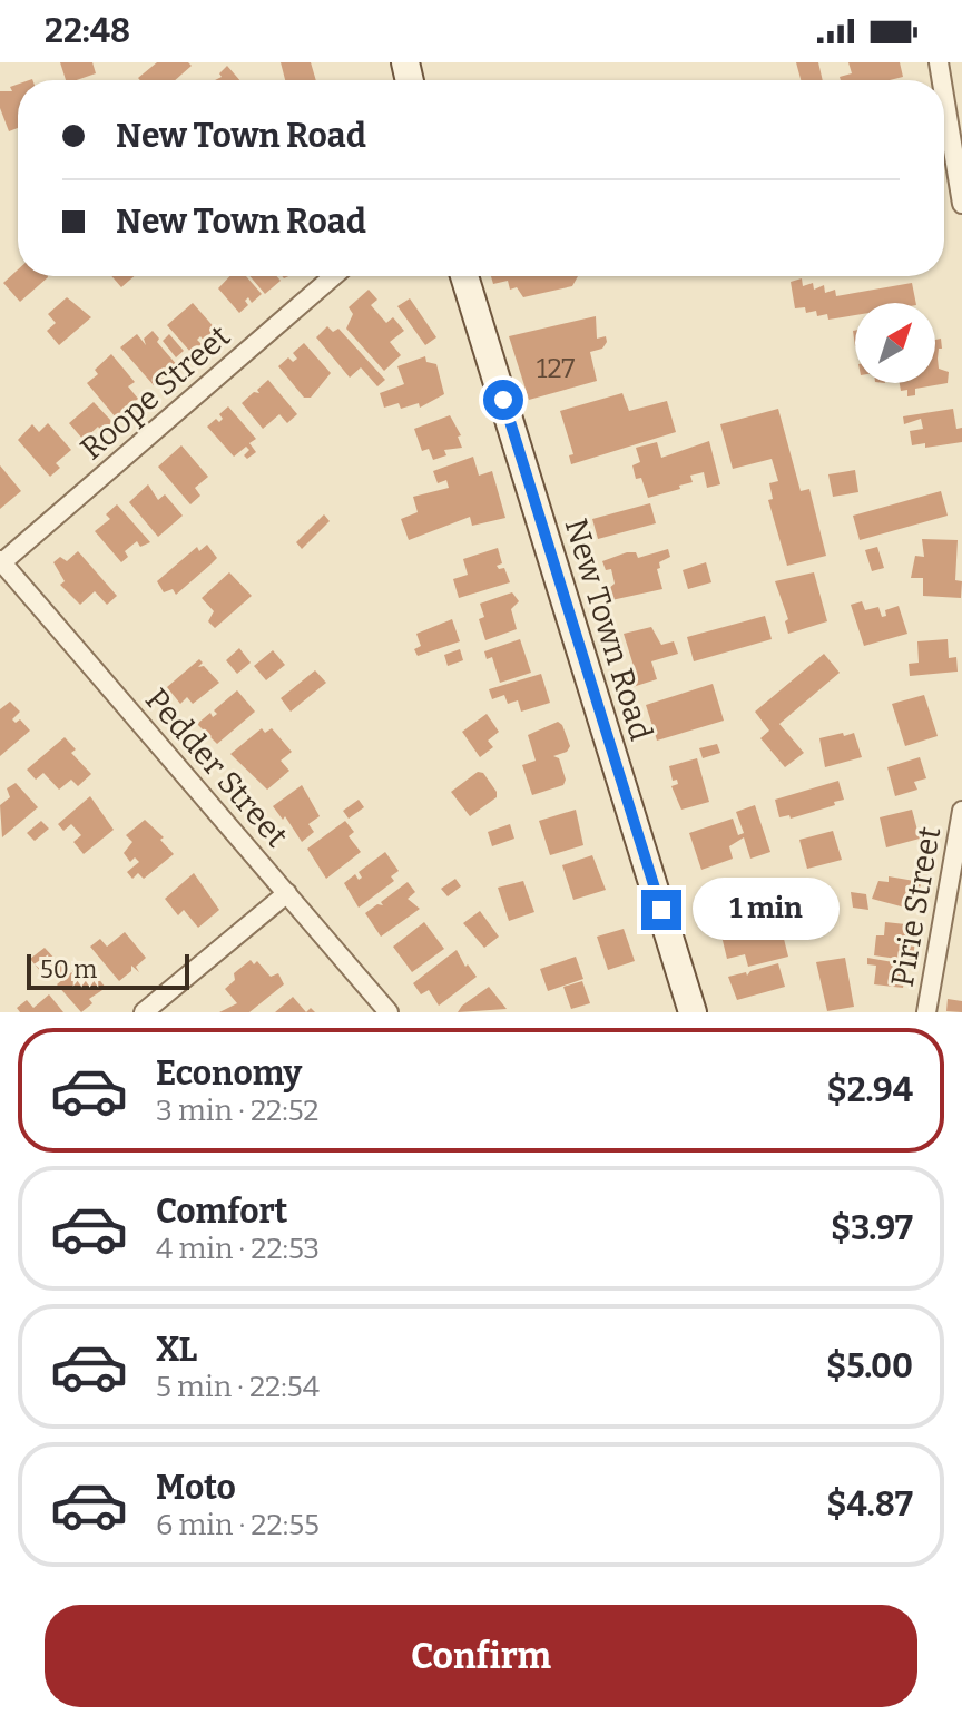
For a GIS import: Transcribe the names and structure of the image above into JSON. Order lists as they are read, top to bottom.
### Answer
{
  "streets": {
    "main road": ["New Town Road"],
    "street": ["Roope Street", "Pedder Street", "Pirie Street"]
  },
  "crossings": [
    ["Roope Street", "Pedder Street"]
  ],
  "house_numbers": ["127"],
  "scale_bar": "50 m",
  "north": "top right",
  "page": {
    "status": "22:48",
    "banner": ["New Town Road", "New Town Road"],
    "bubble": "1 min",
    "scale": "50 m",
    "list": [
      {
        "name": "Economy",
        "note": "3 min · 22:52",
        "value": "$2.94"
      },
      {
        "name": "Comfort",
        "note": "4 min · 22:53",
        "value": "$3.97"
      },
      {
        "name": "XL",
        "note": "5 min · 22:54",
        "value": "$5.00"
      },
      {
        "name": "Moto",
        "note": "6 min · 22:55",
        "value": "$4.87"
      }
    ],
    "buttons": "Confirm"
  }
}
